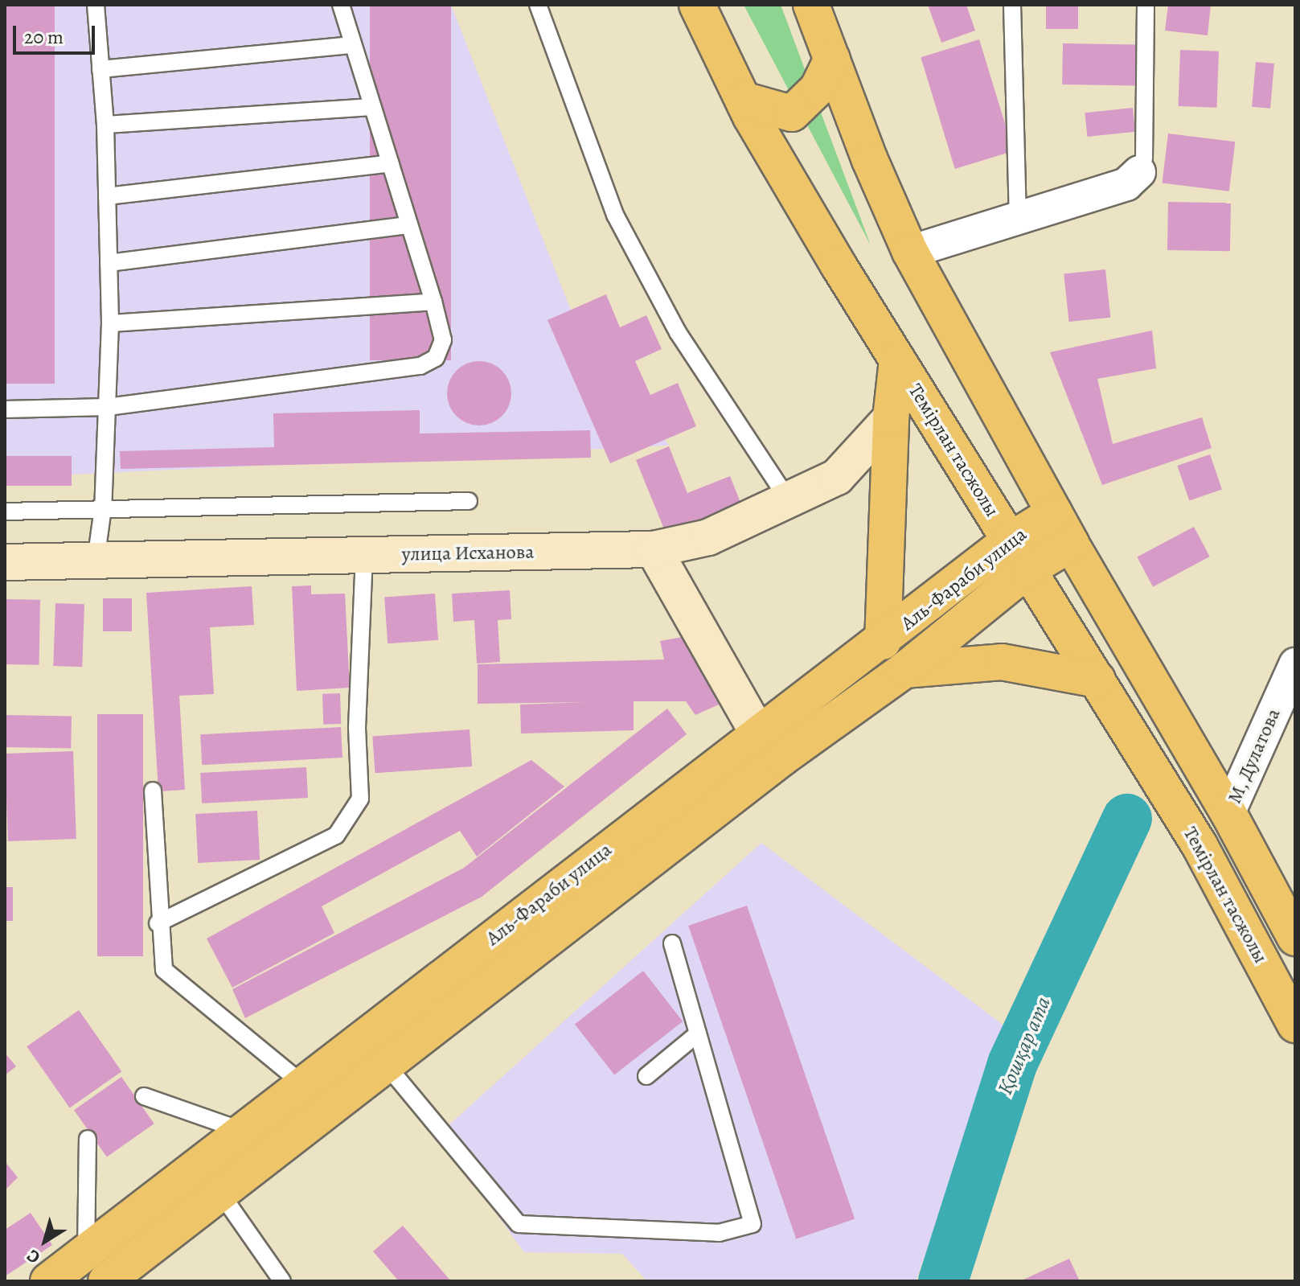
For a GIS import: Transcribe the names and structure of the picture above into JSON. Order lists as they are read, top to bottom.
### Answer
{
  "streets": {
    "main road": ["Темірлан тасжолы", "улица Исханова", "Аль-Фараби улица"],
    "street": ["М, Дулатова"]
  },
  "crossings": [
    ["Темірлан тасжолы", "Аль-Фараби улица"]
  ],
  "water": ["Қошқар ата"],
  "scale_bar": "20 m",
  "north": "bottom left"
}
